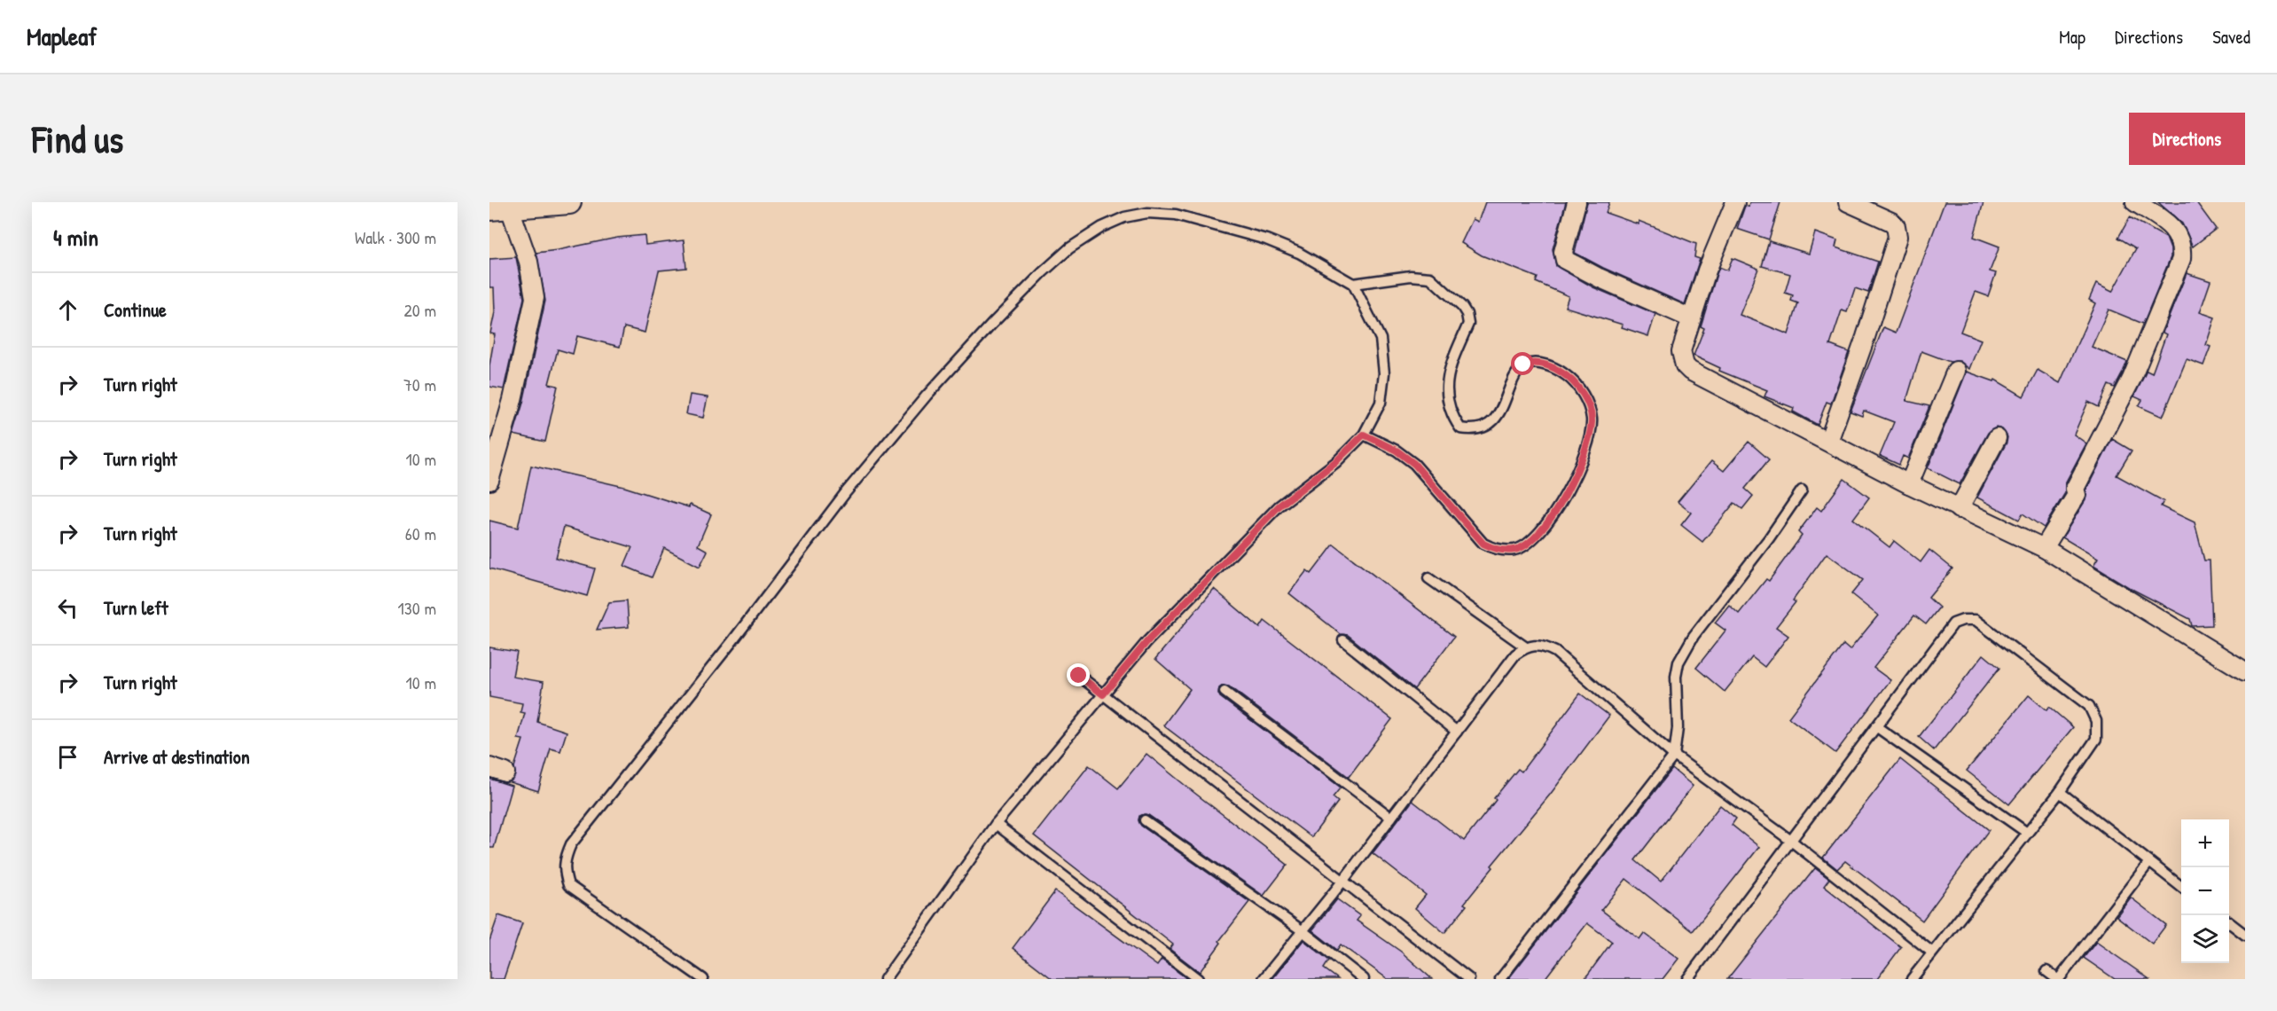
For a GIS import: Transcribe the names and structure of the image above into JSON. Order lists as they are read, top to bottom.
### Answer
{
  "page": {
    "header": "Mapleaf",
    "nav": ["Map", "Directions", "Saved"],
    "buttons": "Directions",
    "title": "Find us",
    "heading": ["4 min", "Walk · 300 m"],
    "list": [
      ["Continue", "20 m"],
      ["Turn right", "70 m"],
      ["Turn right", "10 m"],
      ["Turn right", "60 m"],
      ["Turn left", "130 m"],
      ["Turn right", "10 m"],
      "Arrive at destination"
    ],
    "map_buttons": ["+", "−"]
  }
}
